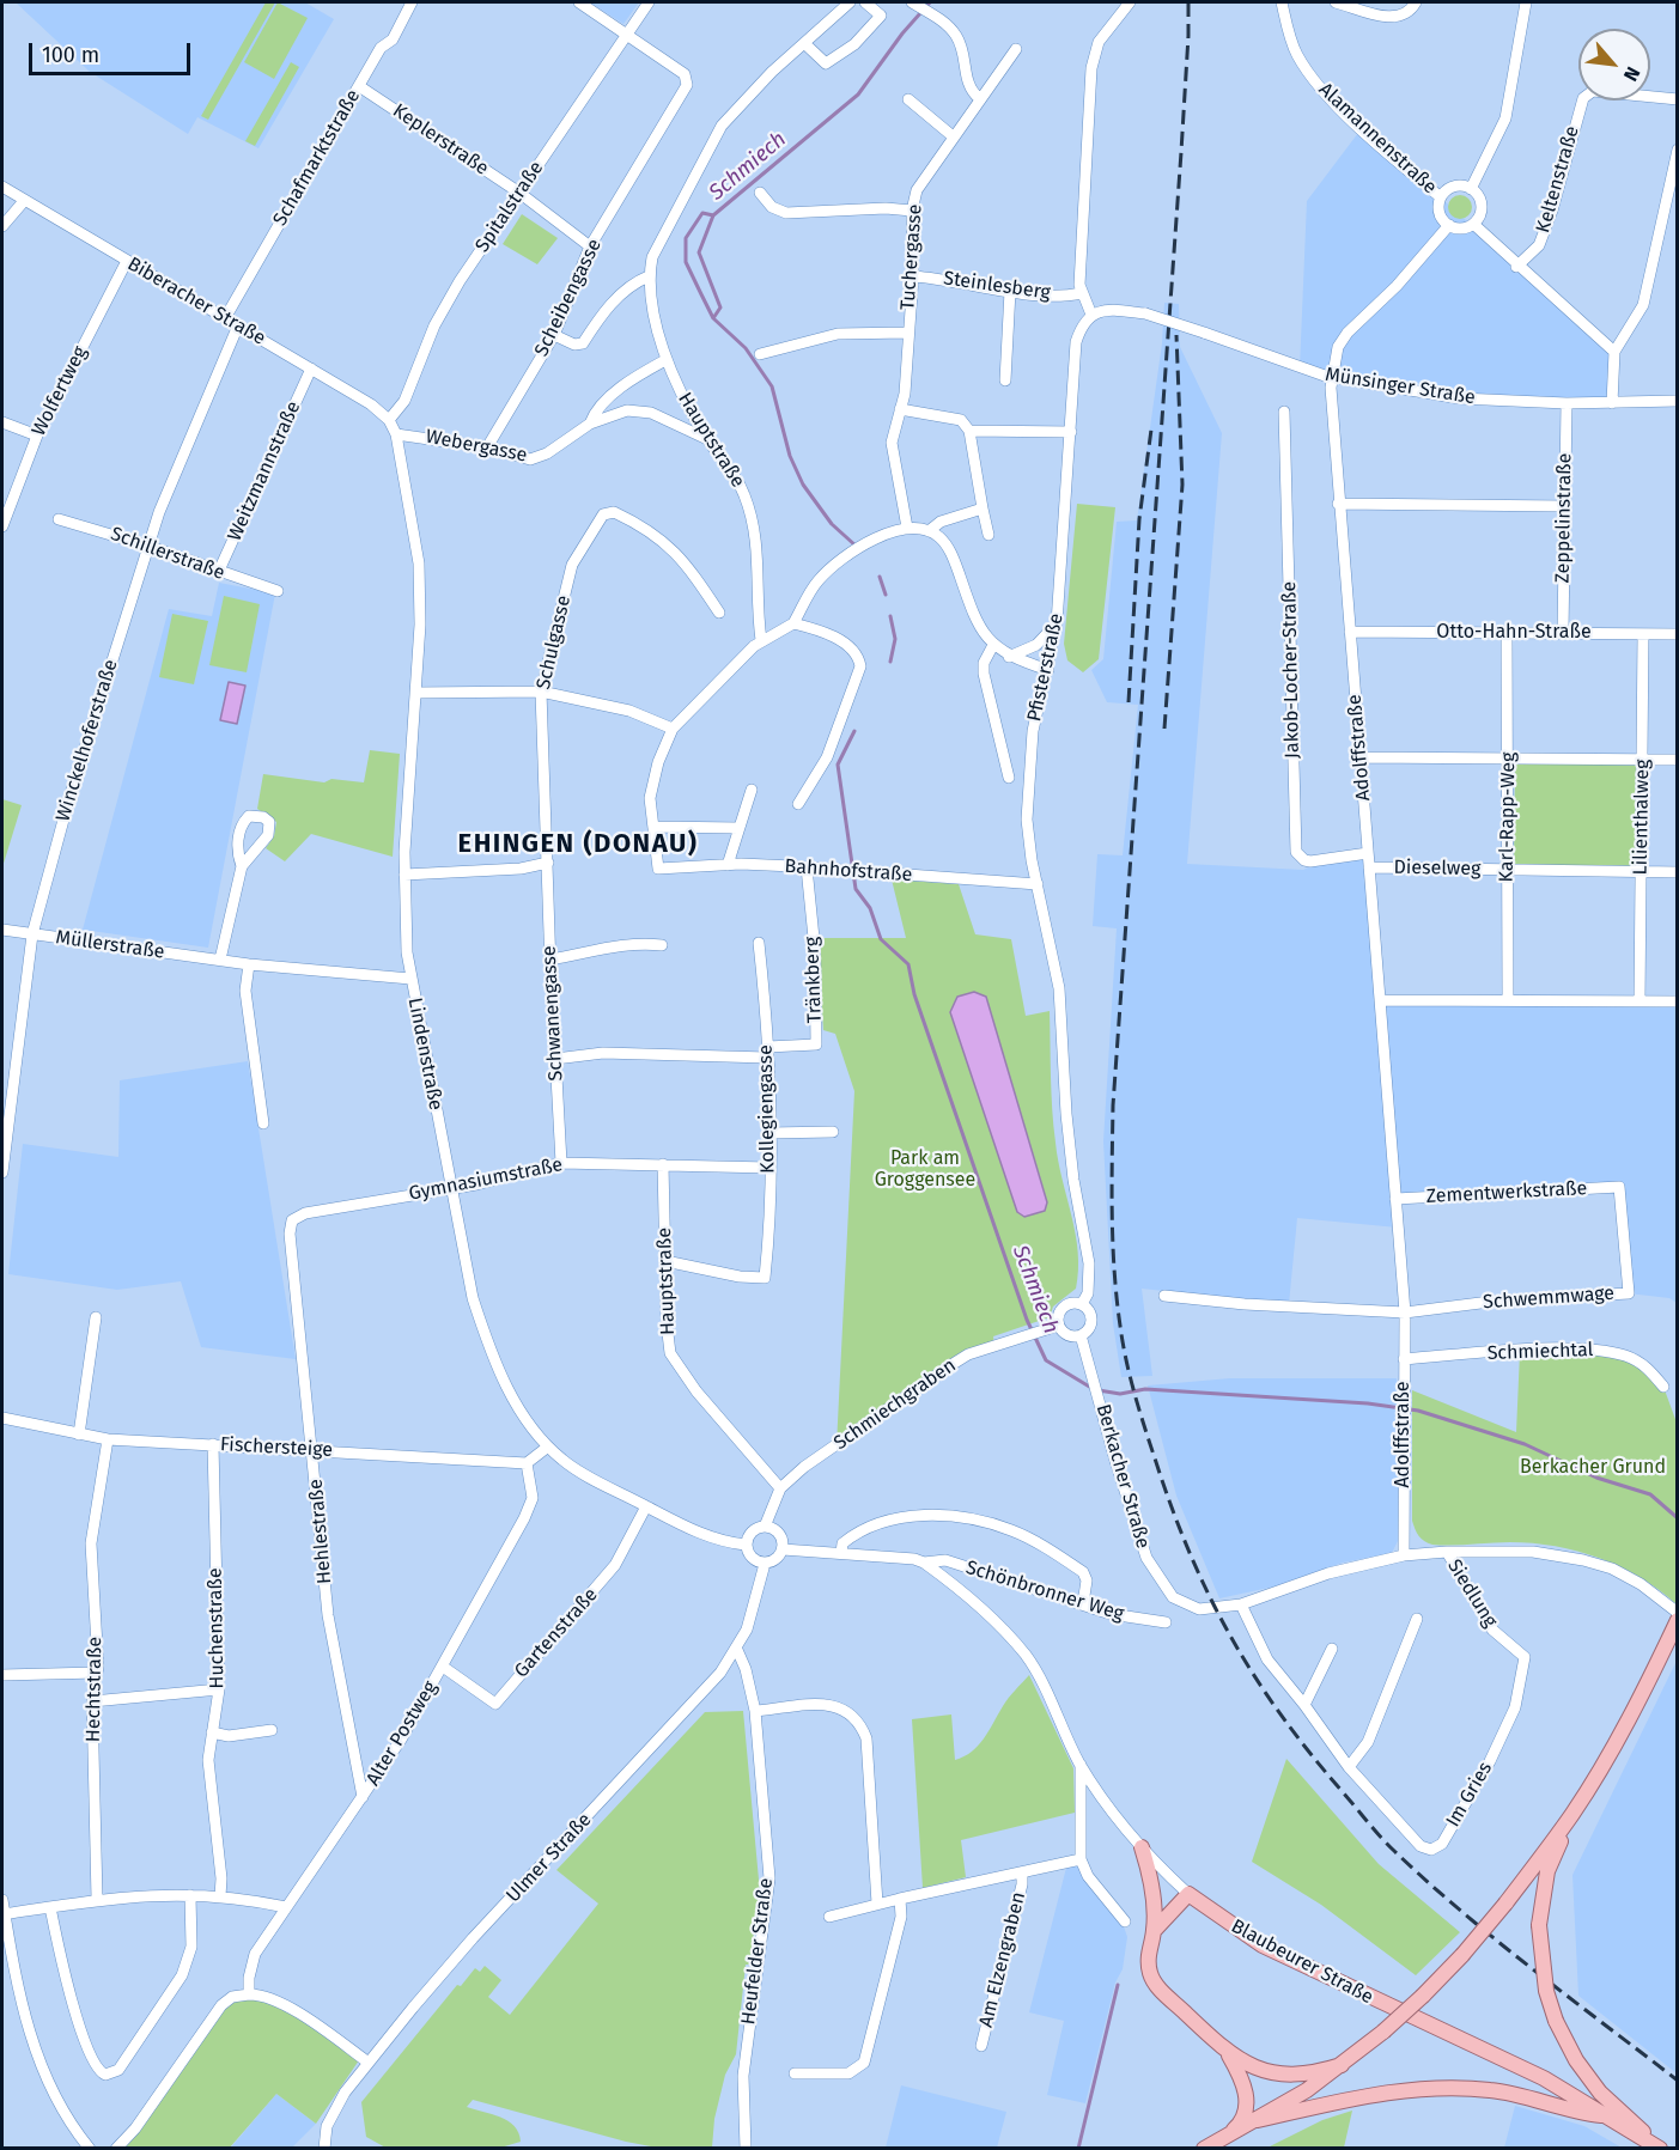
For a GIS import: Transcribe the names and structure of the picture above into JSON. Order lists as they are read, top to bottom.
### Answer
{
  "streets": {
    "main road": ["Blaubeurer Straße"],
    "street": [
      "Alamannenstraße",
      "Keplerstraße",
      "Schafmarktstraße",
      "Keltenstraße",
      "Spitalstraße",
      "Tuchergasse",
      "Steinlesberg",
      "Scheibengasse",
      "Biberacher Straße",
      "Münsinger Straße",
      "Wolfertweg",
      "Hauptstraße",
      "Webergasse",
      "Weitzmannstraße",
      "Zeppelinstraße",
      "Schillerstraße",
      "Otto-Hahn-Straße",
      "Schulgasse",
      "Pfisterstraße",
      "Jakob-Locher-Straße",
      "Winckelhoferstraße",
      "Adolffstraße",
      "Karl-Rapp-Weg",
      "Lilienthalweg",
      "Dieselweg",
      "Bahnhofstraße",
      "Müllerstraße",
      "Tränkberg",
      "Schwanengasse",
      "Lindenstraße",
      "Kollegiengasse",
      "Gymnasiumstraße",
      "Zementwerkstraße",
      "Schwemmwage",
      "Schmiechtal",
      "Schmiechgraben",
      "Fischersteige",
      "Berkacher Straße",
      "Hehlestraße",
      "Schönbronner Weg",
      "Siedlung",
      "Huchenstraße",
      "Gartenstraße",
      "Hechtstraße",
      "Alter Postweg",
      "Im Gries",
      "Ulmer Straße",
      "Heufelder Straße",
      "Am Elzengraben"
    ]
  },
  "crossings": [
    ["Alamannenstraße", "Adolffstraße"],
    ["Keplerstraße", "Schafmarktstraße"],
    ["Keplerstraße", "Spitalstraße"],
    ["Keplerstraße", "Scheibengasse"],
    ["Schafmarktstraße", "Biberacher Straße"],
    ["Spitalstraße", "Scheibengasse"],
    ["Spitalstraße", "Biberacher Straße"],
    ["Spitalstraße", "Lindenstraße"],
    ["Tuchergasse", "Steinlesberg"],
    ["Scheibengasse", "Webergasse"],
    ["Biberacher Straße", "Wolfertweg"],
    ["Biberacher Straße", "Weitzmannstraße"],
    ["Biberacher Straße", "Winckelhoferstraße"],
    ["Biberacher Straße", "Lindenstraße"],
    ["Münsinger Straße", "Zeppelinstraße"],
    ["Münsinger Straße", "Pfisterstraße"],
    ["Münsinger Straße", "Adolffstraße"],
    ["Hauptstraße", "Webergasse"],
    ["Hauptstraße", "Kollegiengasse"],
    ["Hauptstraße", "Gymnasiumstraße"],
    ["Hauptstraße", "Schmiechgraben"],
    ["Webergasse", "Lindenstraße"],
    ["Weitzmannstraße", "Schillerstraße"],
    ["Zeppelinstraße", "Otto-Hahn-Straße"],
    ["Schillerstraße", "Winckelhoferstraße"],
    ["Otto-Hahn-Straße", "Adolffstraße"],
    ["Otto-Hahn-Straße", "Karl-Rapp-Weg"],
    ["Otto-Hahn-Straße", "Lilienthalweg"],
    ["Schulgasse", "Schwanengasse"],
    ["Pfisterstraße", "Bahnhofstraße"],
    ["Pfisterstraße", "Schmiechgraben"],
    ["Pfisterstraße", "Berkacher Straße"],
    ["Jakob-Locher-Straße", "Adolffstraße"],
    ["Winckelhoferstraße", "Müllerstraße"],
    ["Adolffstraße", "Dieselweg"],
    ["Adolffstraße", "Zementwerkstraße"],
    ["Adolffstraße", "Schwemmwage"],
    ["Adolffstraße", "Schmiechtal"],
    ["Adolffstraße", "Berkacher Straße"],
    ["Karl-Rapp-Weg", "Dieselweg"],
    ["Lilienthalweg", "Dieselweg"],
    ["Bahnhofstraße", "Tränkberg"],
    ["Müllerstraße", "Lindenstraße"],
    ["Tränkberg", "Kollegiengasse"],
    ["Schwanengasse", "Gymnasiumstraße"],
    ["Lindenstraße", "Gymnasiumstraße"],
    ["Lindenstraße", "Schmiechgraben"],
    ["Lindenstraße", "Gartenstraße"],
    ["Lindenstraße", "Ulmer Straße"],
    ["Kollegiengasse", "Gymnasiumstraße"],
    ["Gymnasiumstraße", "Hehlestraße"],
    ["Zementwerkstraße", "Schwemmwage"],
    ["Schmiechgraben", "Berkacher Straße"],
    ["Schmiechgraben", "Ulmer Straße"],
    ["Fischersteige", "Hehlestraße"],
    ["Fischersteige", "Huchenstraße"],
    ["Fischersteige", "Hechtstraße"],
    ["Fischersteige", "Alter Postweg"],
    ["Berkacher Straße", "Siedlung"],
    ["Berkacher Straße", "Im Gries"],
    ["Hehlestraße", "Alter Postweg"],
    ["Schönbronner Weg", "Blaubeurer Straße"],
    ["Siedlung", "Im Gries"],
    ["Gartenstraße", "Alter Postweg"],
    ["Ulmer Straße", "Heufelder Straße"]
  ],
  "districts": ["EHINGEN (DONAU)"],
  "water": ["Schmiech"],
  "parks": ["Park am Groggensee", "Berkacher Grund"],
  "scale_bar": "100 m",
  "north": "bottom right"
}
